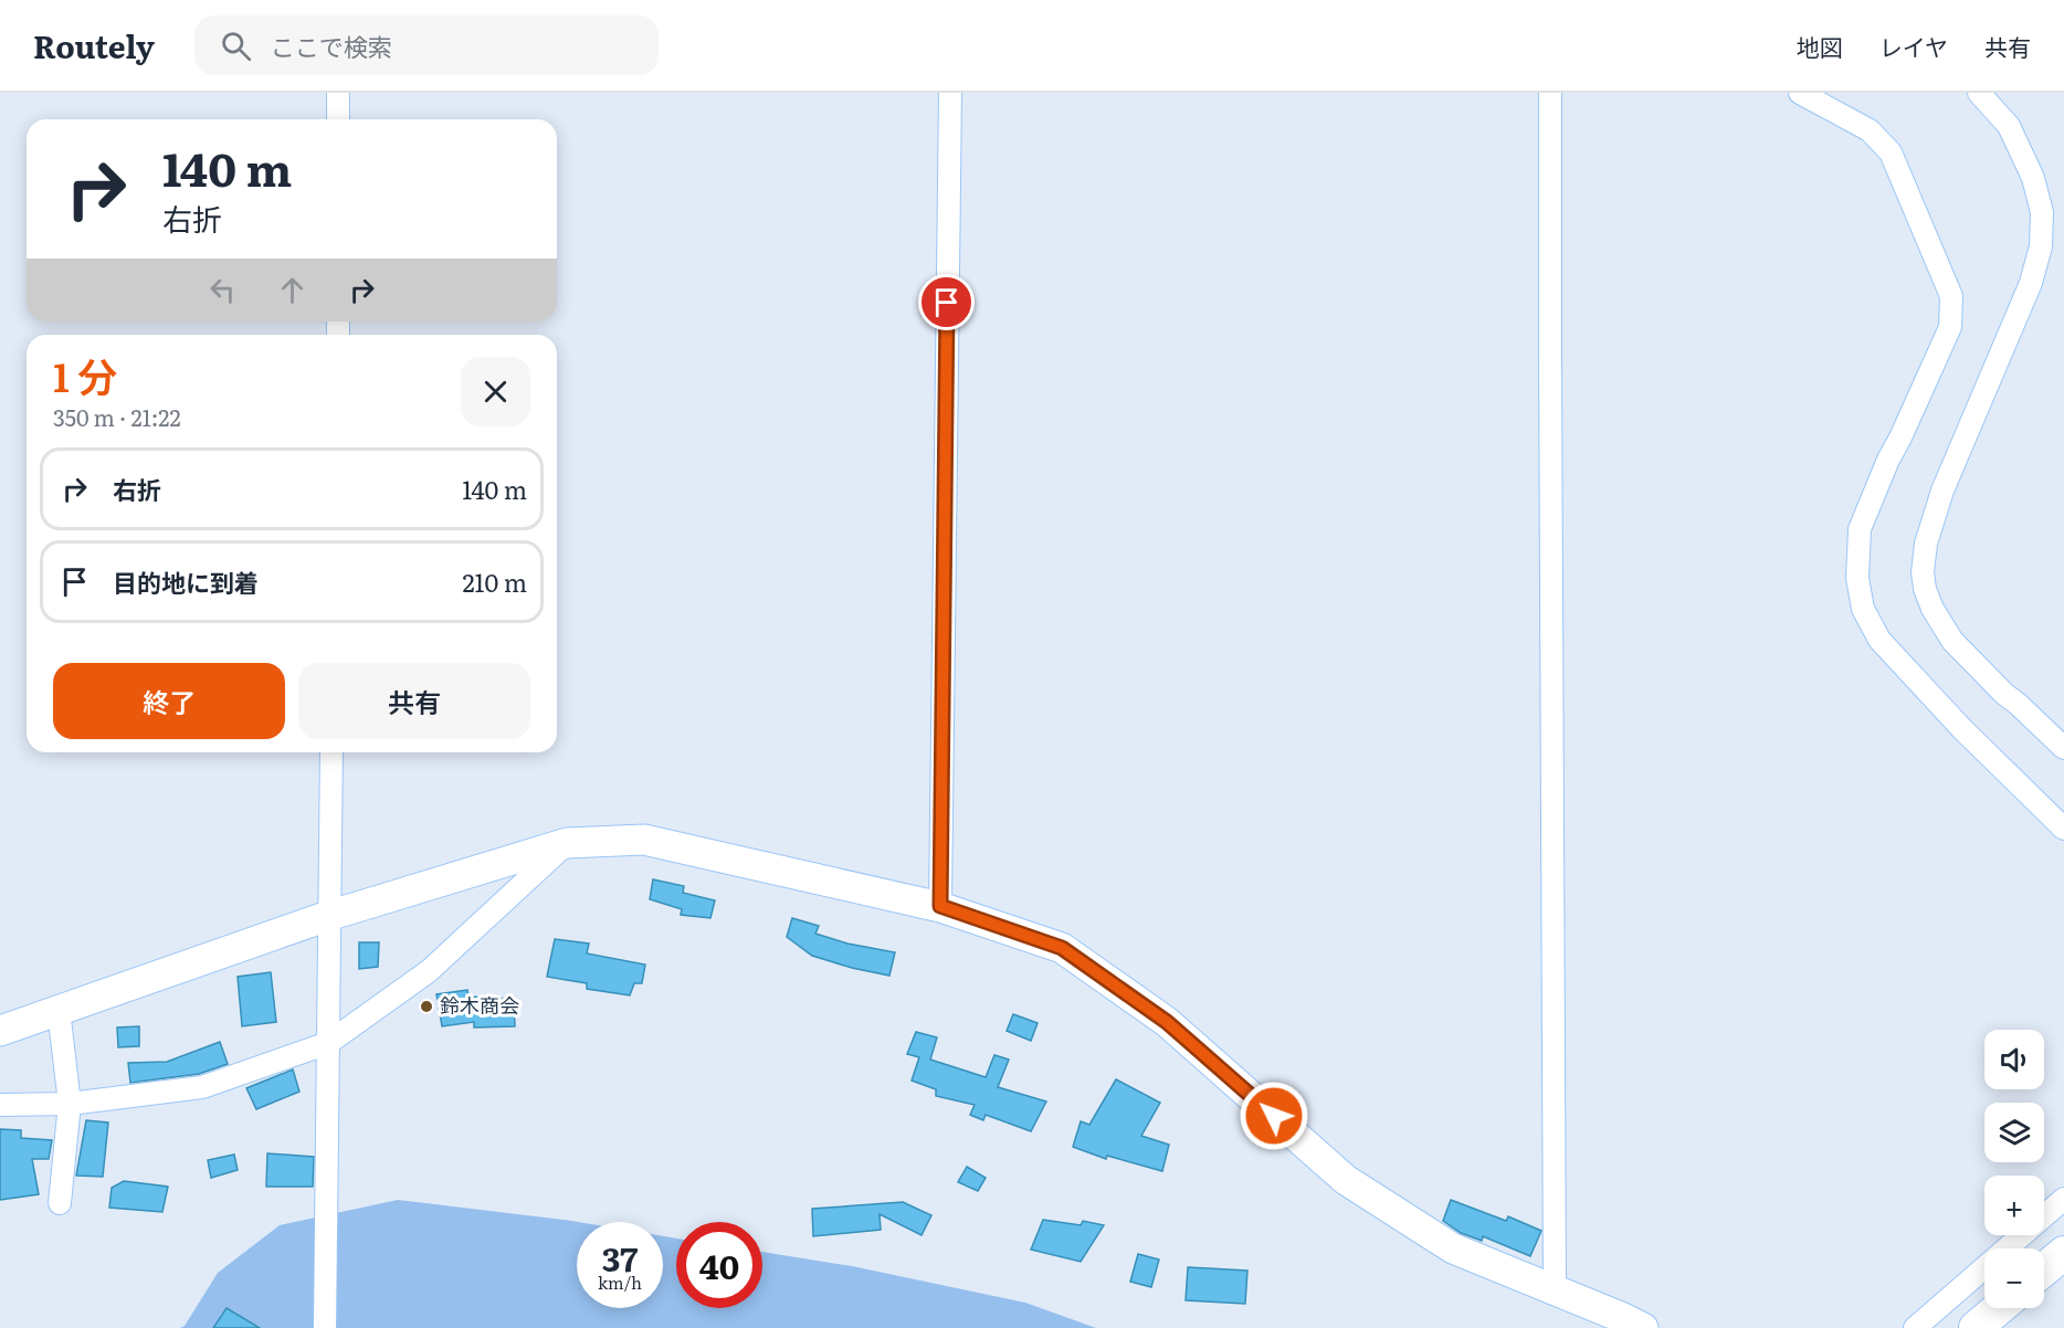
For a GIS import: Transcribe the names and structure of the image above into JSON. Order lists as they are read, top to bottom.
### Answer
{
  "places": ["鈴木商会"],
  "page": {
    "header": "Routely",
    "search": "ここで検索",
    "nav": ["地図", "レイヤ", "共有"],
    "turn": ["140 m", "右折"],
    "heading": ["1 分", "350 m · 21:22"],
    "list": [
      {
        "name": "右折",
        "value": "140 m"
      },
      {
        "name": "目的地に到着",
        "value": "210 m"
      }
    ],
    "buttons": ["終了", "共有"],
    "map_buttons": ["+", "−"],
    "speed": "37 km/h",
    "limit": "40"
  }
}
